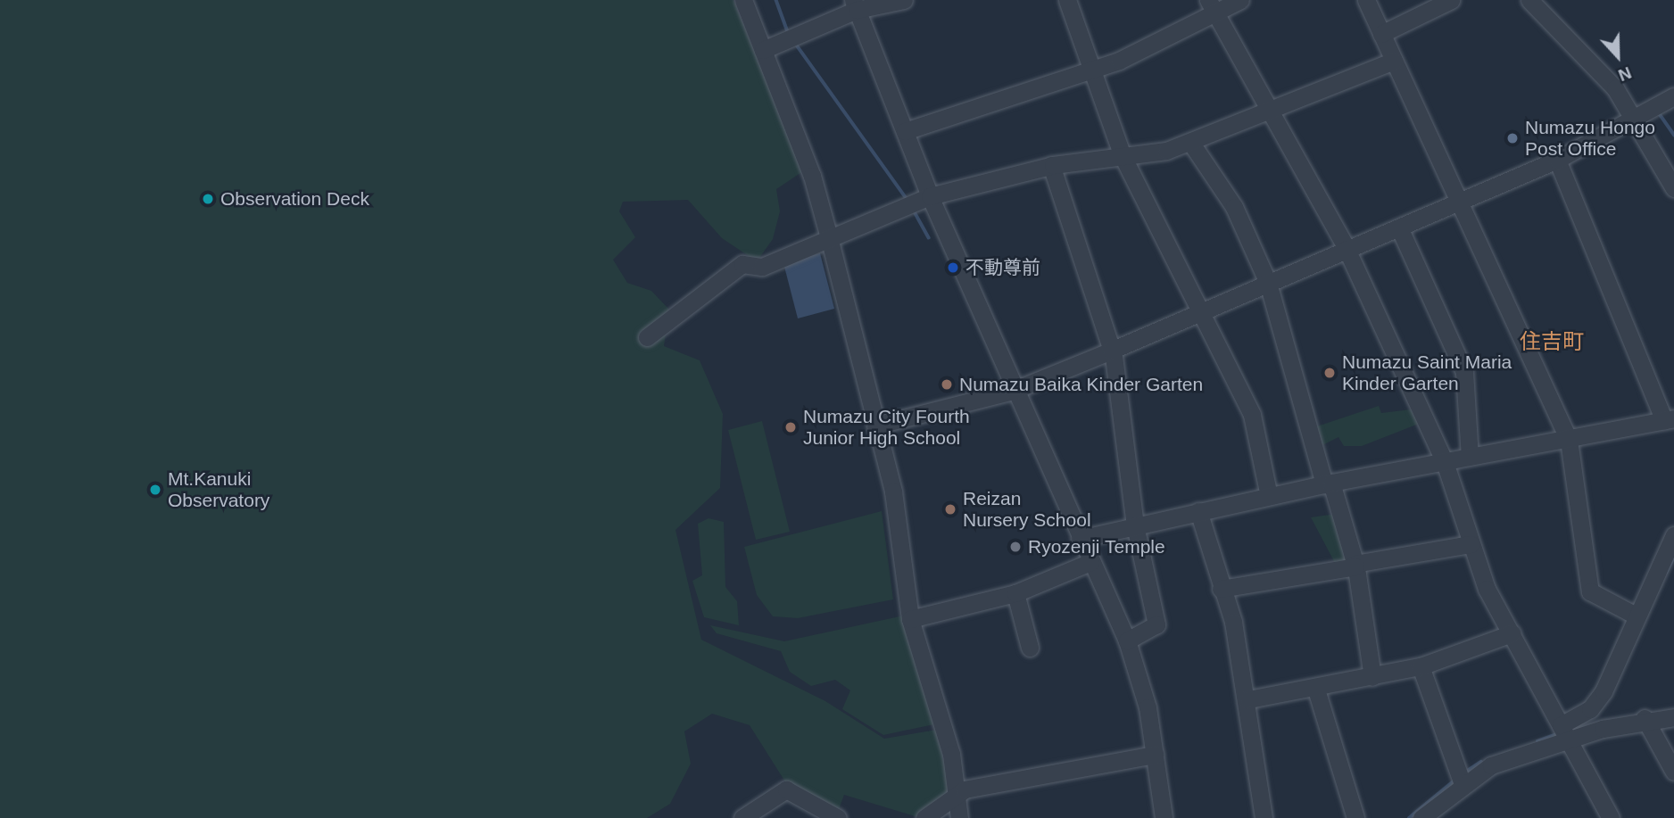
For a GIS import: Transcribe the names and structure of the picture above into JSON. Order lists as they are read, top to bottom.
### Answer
{
  "districts": ["住吉町"],
  "places": [
    "Numazu Hongo Post Office",
    "Observation Deck",
    "不動尊前",
    "Numazu Saint Maria Kinder Garten",
    "Numazu Baika Kinder Garten",
    "Numazu City Fourth Junior High School",
    "Mt.Kanuki Observatory",
    "Reizan Nursery School",
    "Ryozenji Temple"
  ],
  "north": "bottom"
}
